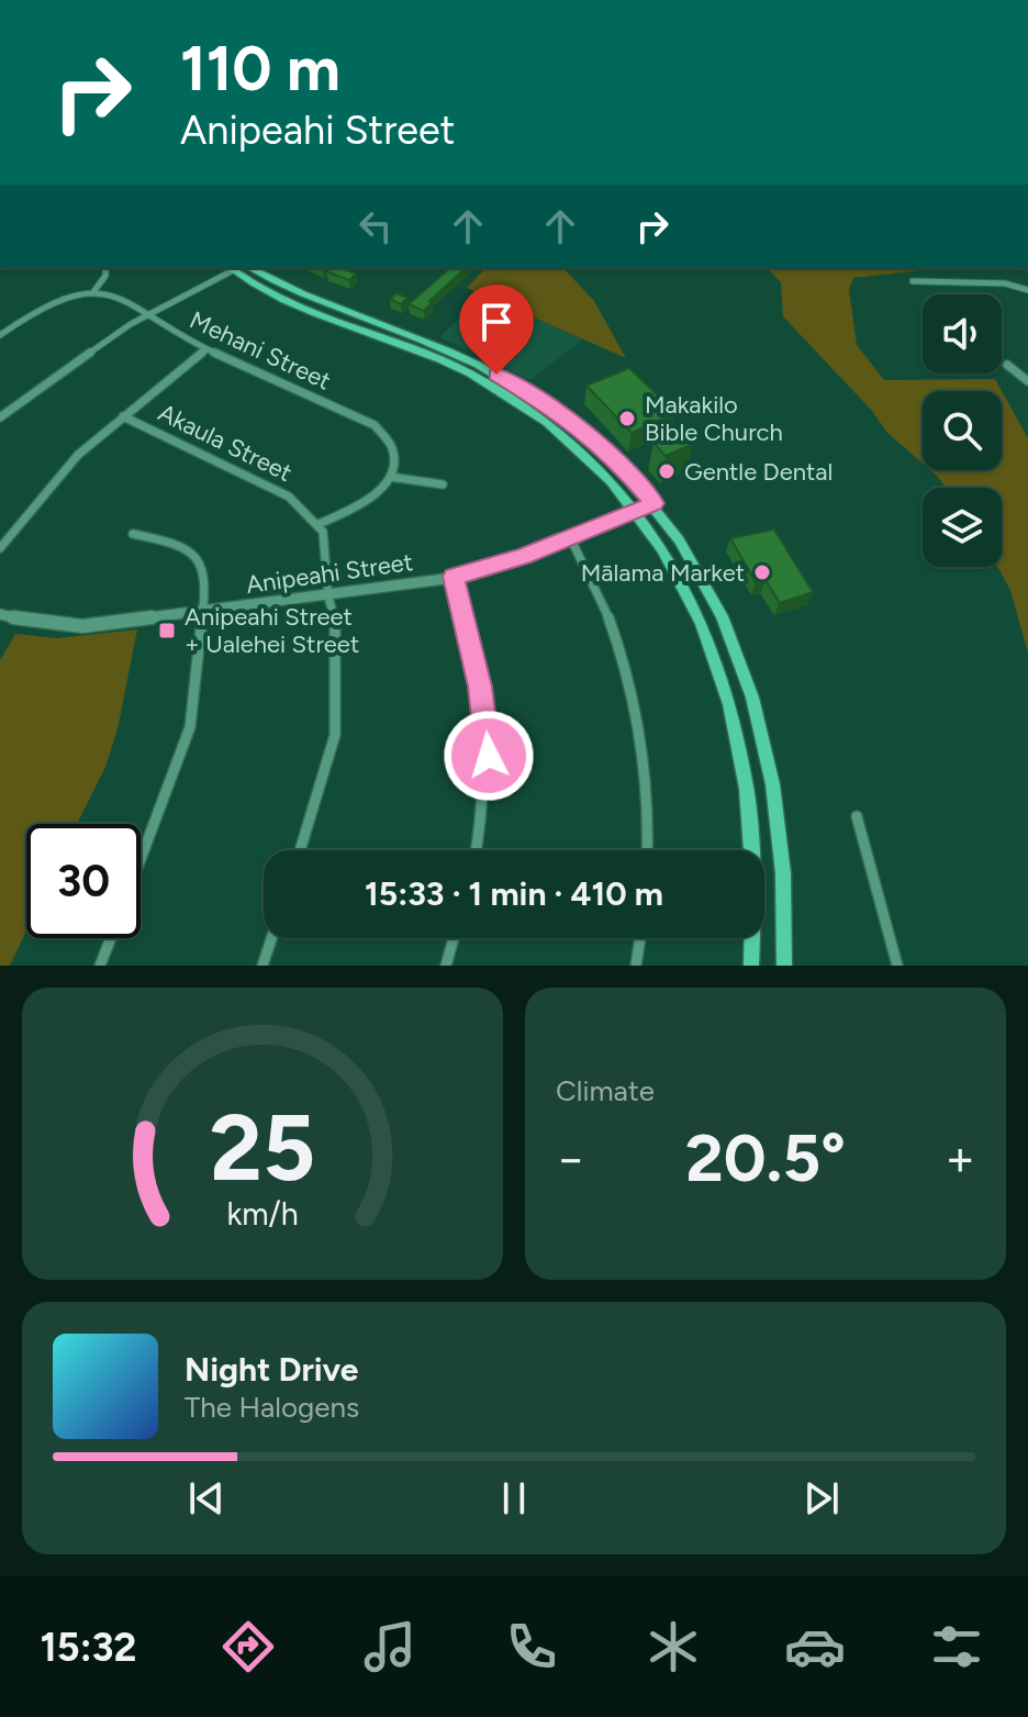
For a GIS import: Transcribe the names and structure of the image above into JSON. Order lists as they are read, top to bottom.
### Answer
{
  "streets": {
    "street": ["Mehani Street", "Akaula Street", "Anipeahi Street"]
  },
  "places": {
    "other": ["Makakilo Bible Church", "Gentle Dental", "Mālama Market"],
    "transit": ["Anipeahi Street + Ualehei Street"]
  },
  "page": {
    "turn": ["110 m", "Anipeahi Street"],
    "limit": "30",
    "trip": "15:33 · 1 min · 410 m",
    "tile": "Climate",
    "heat": ["−", "20.5°", "+"],
    "song": ["Night Drive", "The Halogens"],
    "tabs": "15:32",
    "gauge": ["25", "km/h"]
  }
}
